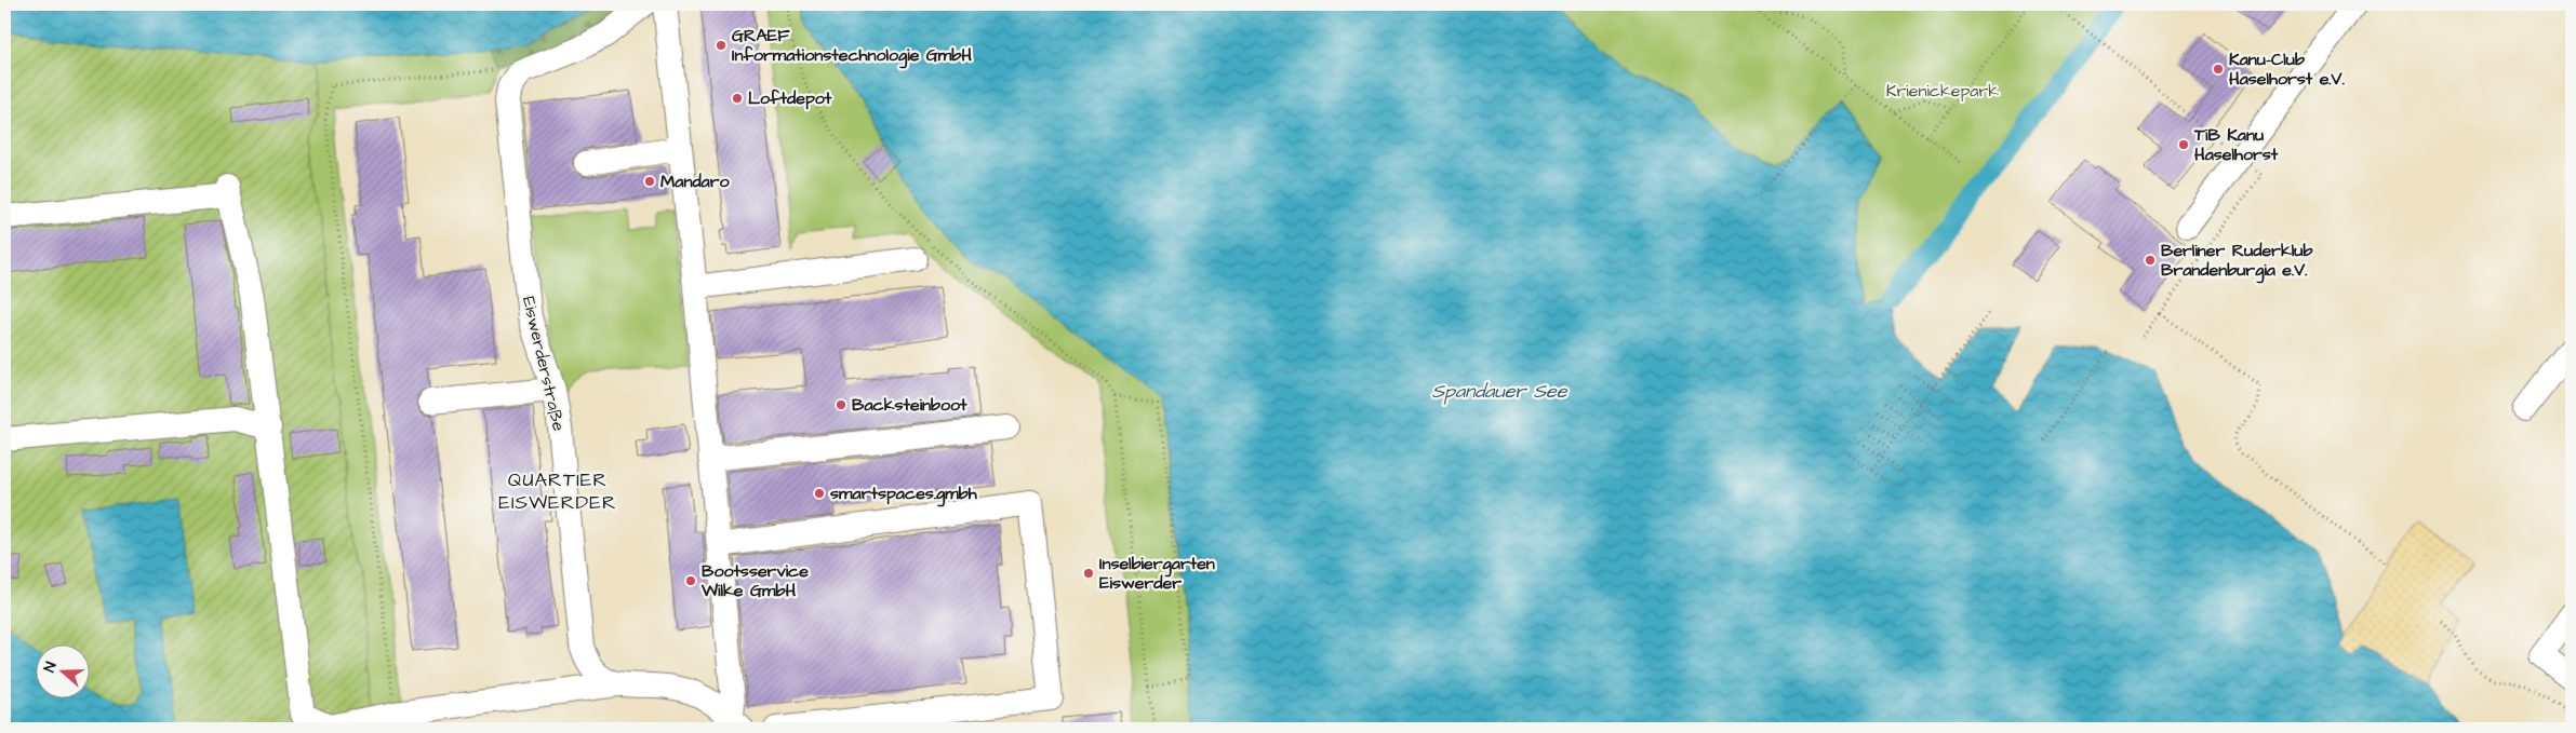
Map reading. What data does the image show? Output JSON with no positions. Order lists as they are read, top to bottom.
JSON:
{
  "streets": {
    "street": ["Eiswerderstraße"]
  },
  "districts": ["QUARTIER EISWERDER"],
  "water": ["Spandauer See"],
  "parks": ["Krienickepark"],
  "places": [
    "GRAEF Informationstechnologie GmbH",
    "Kanu-Club Haselhorst e.V.",
    "Loftdepot",
    "TiB Kanu Haselhorst",
    "Mandaro",
    "Berliner Ruderklub Brandenburgia e.V.",
    "Backsteinboot",
    "smartspaces.gmbh",
    "Inselbiergarten Eiswerder",
    "Bootsservice Wilke GmbH"
  ],
  "north": "left"
}
